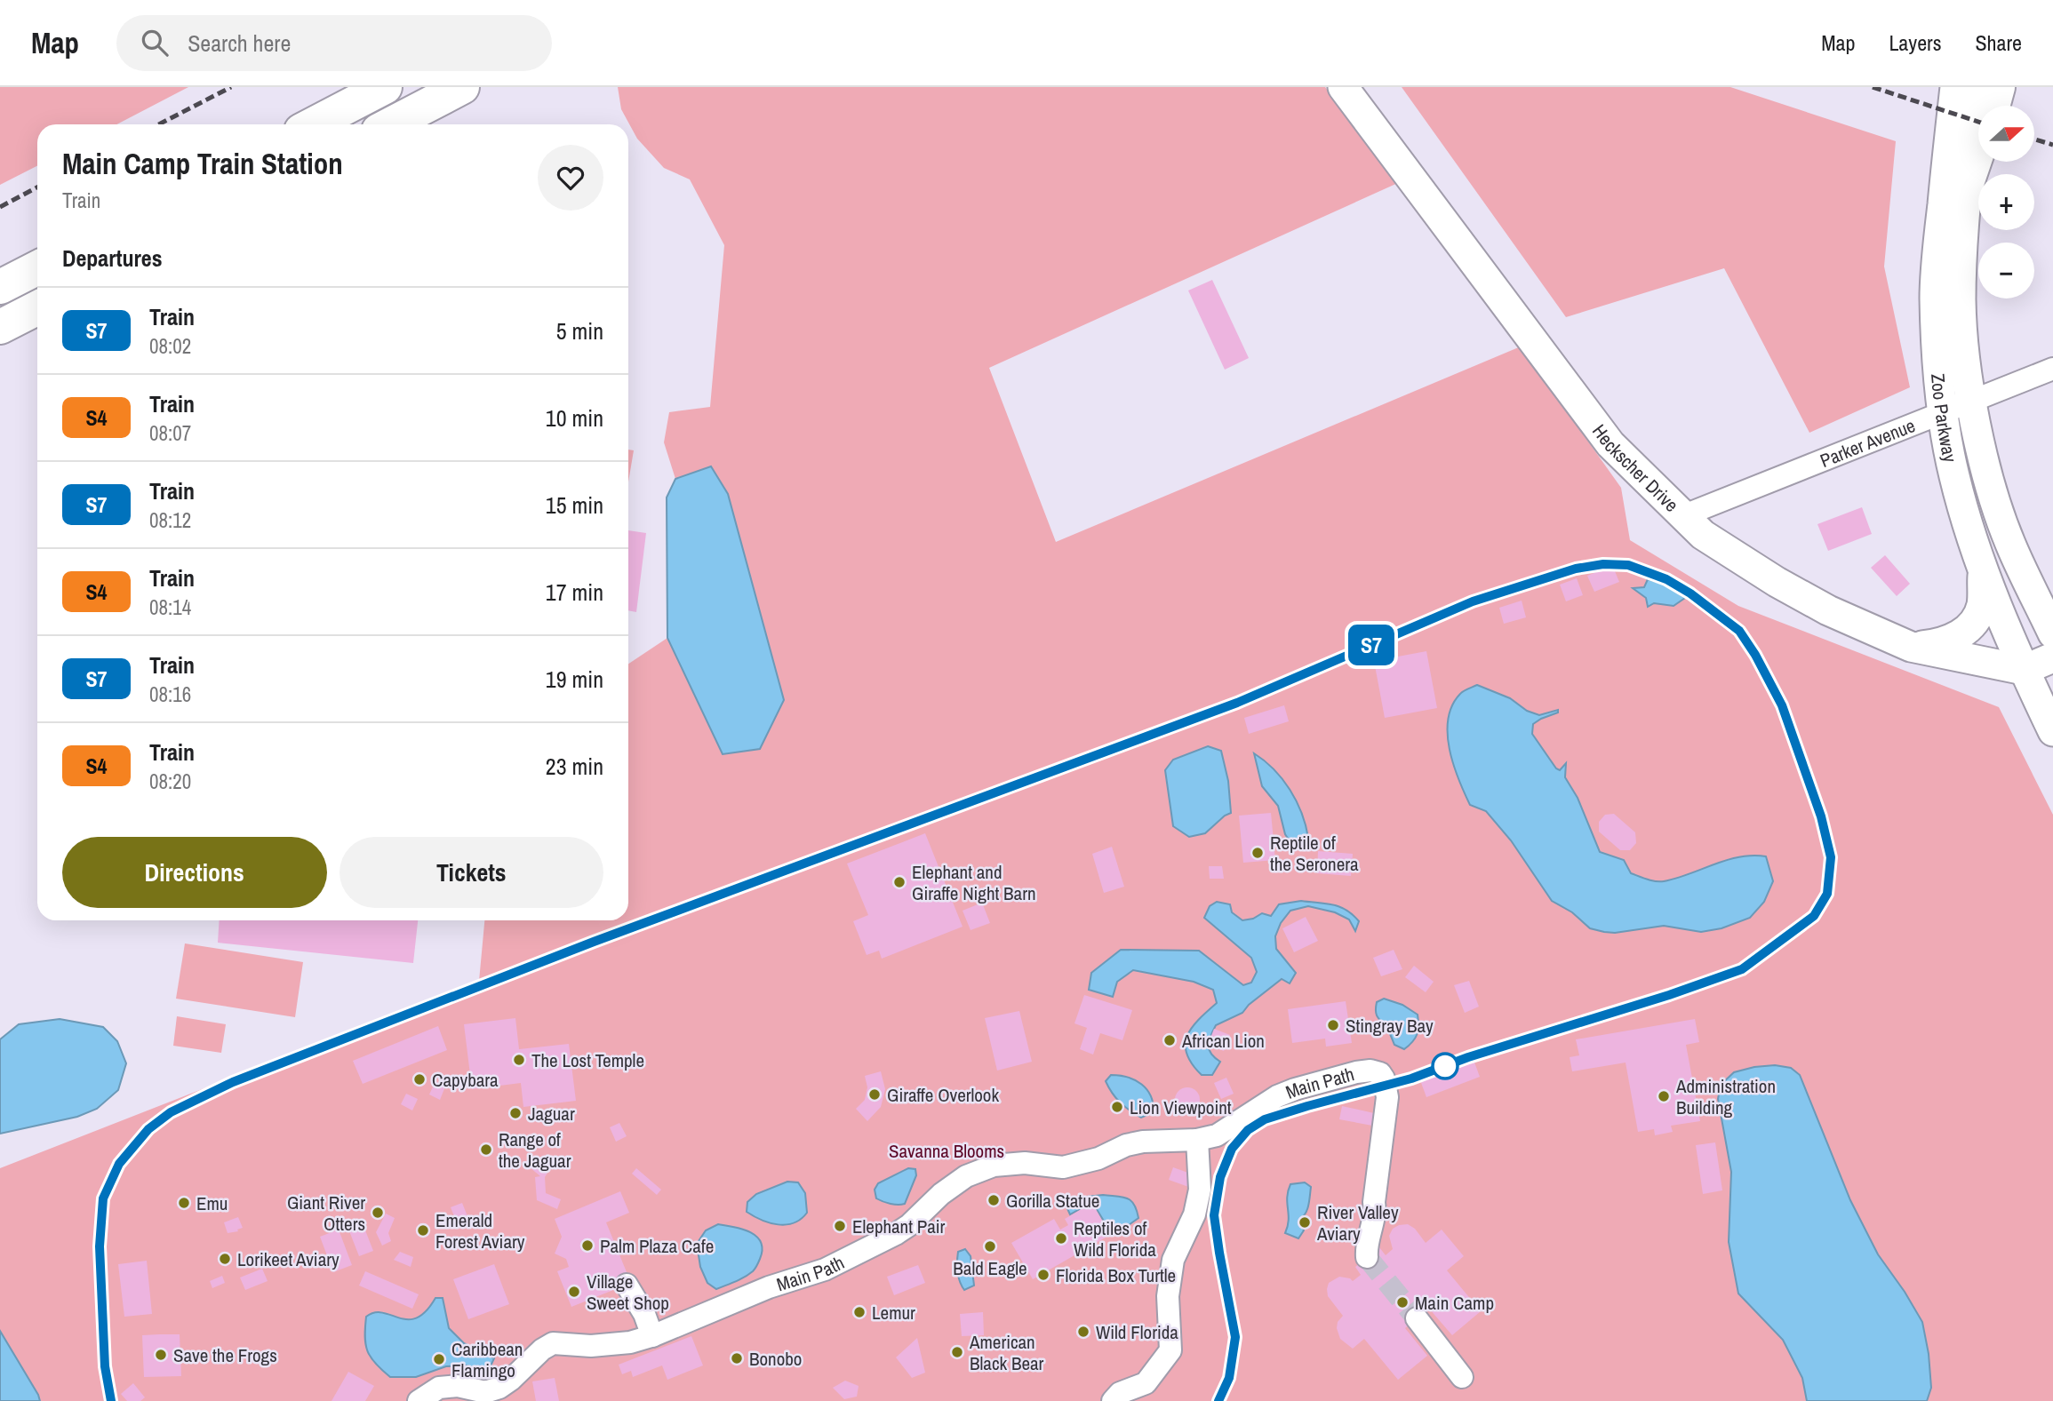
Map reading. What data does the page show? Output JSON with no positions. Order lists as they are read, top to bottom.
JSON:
{
  "streets": {
    "main road": ["Zoo Parkway", "Heckscher Drive"],
    "street": ["Parker Avenue", "Main Path"]
  },
  "crossings": [
    ["Zoo Parkway", "Parker Avenue"],
    ["Zoo Parkway", "Heckscher Drive"],
    ["Parker Avenue", "Heckscher Drive"]
  ],
  "parks": ["Savanna Blooms"],
  "places": [
    "Reptile of the Seronera",
    "Elephant and Giraffe Night Barn",
    "Stingray Bay",
    "African Lion",
    "The Lost Temple",
    "Capybara",
    "Giraffe Overlook",
    "Administration Building",
    "Lion Viewpoint",
    "Jaguar",
    "Range of the Jaguar",
    "Gorilla Statue",
    "Emu",
    "Giant River Otters",
    "River Valley Aviary",
    "Elephant Pair",
    "Emerald Forest Aviary",
    "Reptiles of Wild Florida",
    "Palm Plaza Cafe",
    "Bald Eagle",
    "Lorikeet Aviary",
    "Florida Box Turtle",
    "Village Sweet Shop",
    "Main Camp",
    "Lemur",
    "Wild Florida",
    "American Black Bear",
    "Save the Frogs",
    "Bonobo",
    "Caribbean Flamingo"
  ],
  "north": "right",
  "page": {
    "header": "Map",
    "search": "Search here",
    "nav": ["Map", "Layers", "Share"],
    "on_map": "S7",
    "map_buttons": ["+", "−"],
    "heading": [
      ["Main Camp Train Station", "Train"],
      "Departures"
    ],
    "list": [
      {
        "mark": "S7",
        "name": "Train",
        "note": "08:02",
        "value": "5 min"
      },
      {
        "mark": "S4",
        "name": "Train",
        "note": "08:07",
        "value": "10 min"
      },
      {
        "mark": "S7",
        "name": "Train",
        "note": "08:12",
        "value": "15 min"
      },
      {
        "mark": "S4",
        "name": "Train",
        "note": "08:14",
        "value": "17 min"
      },
      {
        "mark": "S7",
        "name": "Train",
        "note": "08:16",
        "value": "19 min"
      },
      {
        "mark": "S4",
        "name": "Train",
        "note": "08:20",
        "value": "23 min"
      }
    ],
    "buttons": ["Directions", "Tickets"]
  }
}
